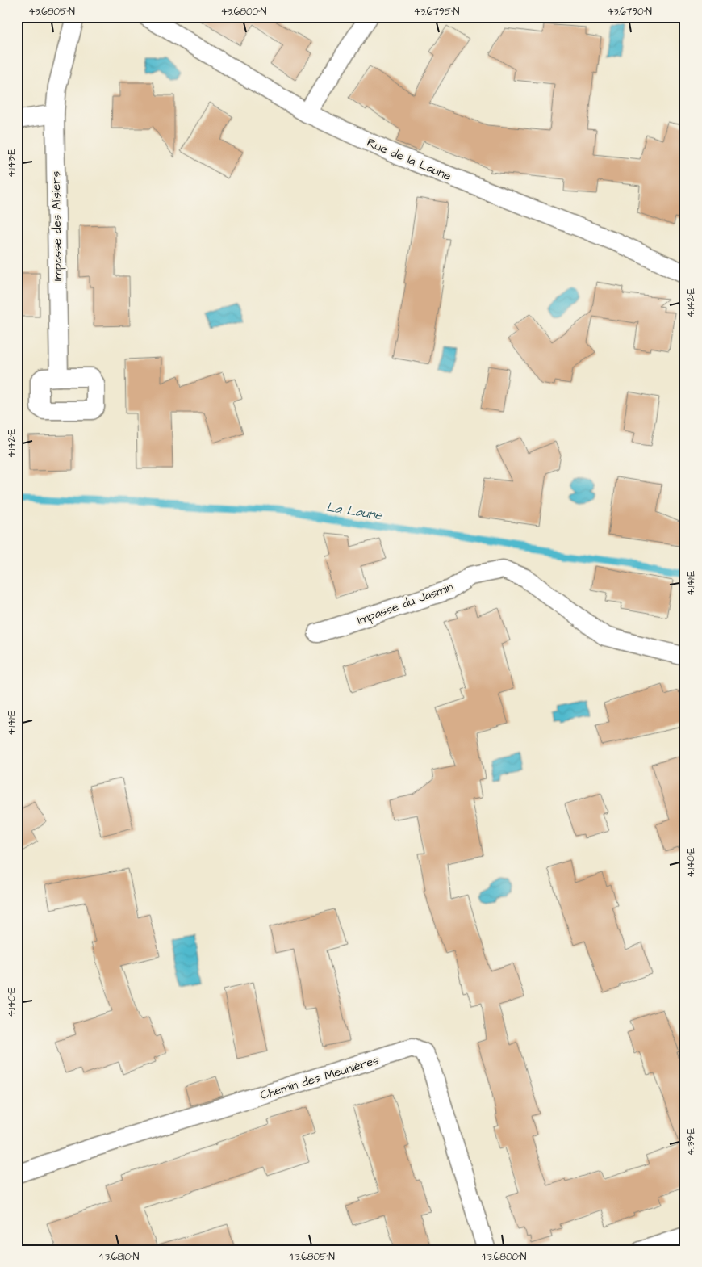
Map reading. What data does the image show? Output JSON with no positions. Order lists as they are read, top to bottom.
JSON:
{
  "streets": {
    "street": [
      "Rue de la Laune",
      "Impasse des Alisiers",
      "Impasse du Jasmin",
      "Chemin des Meunières"
    ]
  },
  "water": ["La Laune"],
  "coordinates": [
    "43.6805°N",
    "43.6800°N",
    "43.6795°N",
    "43.6790°N",
    "4.143°E",
    "4.142°E",
    "4.141°E",
    "4.140°E",
    "4.139°E",
    "43.6810°N"
  ]
}
